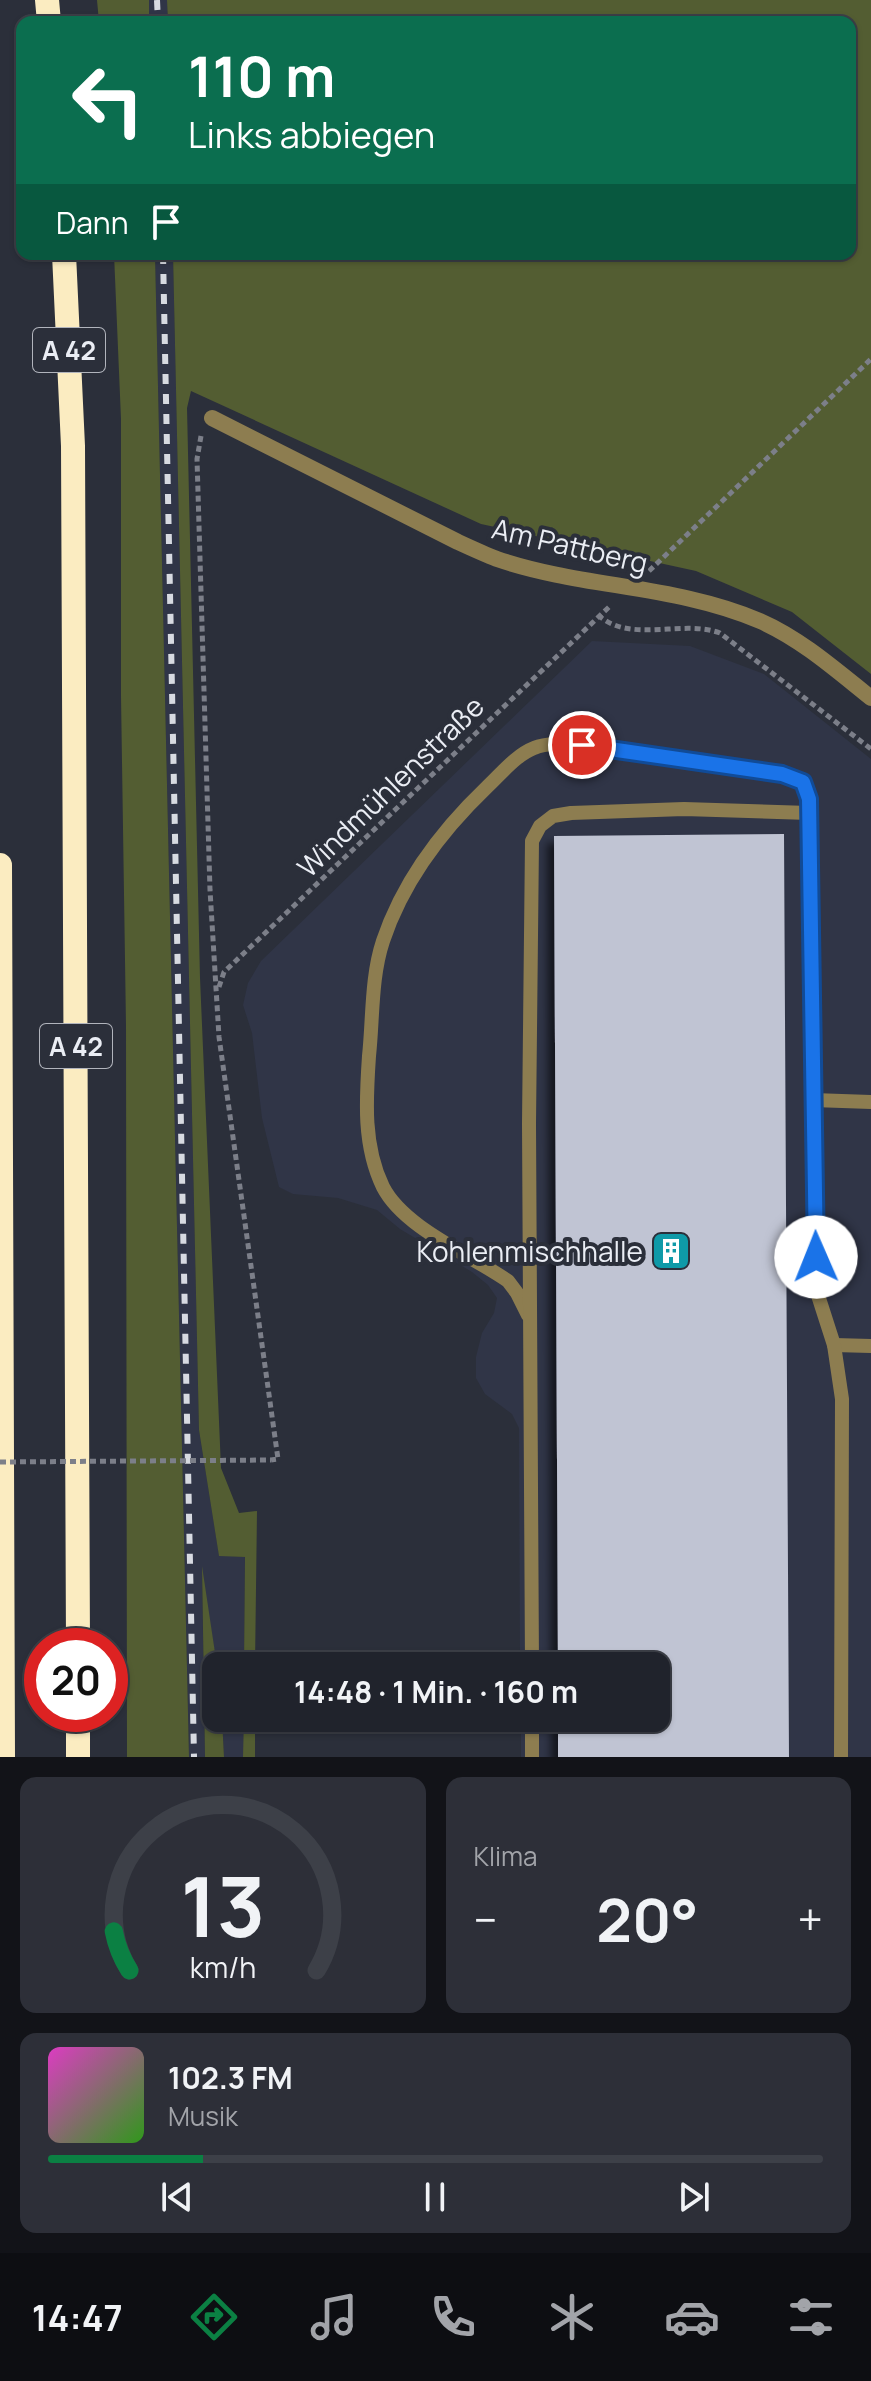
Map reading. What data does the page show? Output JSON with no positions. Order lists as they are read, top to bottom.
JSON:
{
  "streets": {
    "highway": ["A 42"],
    "street": ["Am Pattberg"],
    "path": ["Windmühlenstraße"]
  },
  "places": {
    "building": ["Kohlenmischhalle"]
  },
  "page": {
    "turn": ["110 m", "Links abbiegen"],
    "then": "Dann",
    "limit": "20",
    "trip": "14:48 · 1 Min. · 160 m",
    "tile": "Klima",
    "heat": ["−", "20°", "+"],
    "song": ["102.3 FM", "Musik"],
    "tabs": "14:47",
    "gauge": ["13", "km/h"]
  }
}
